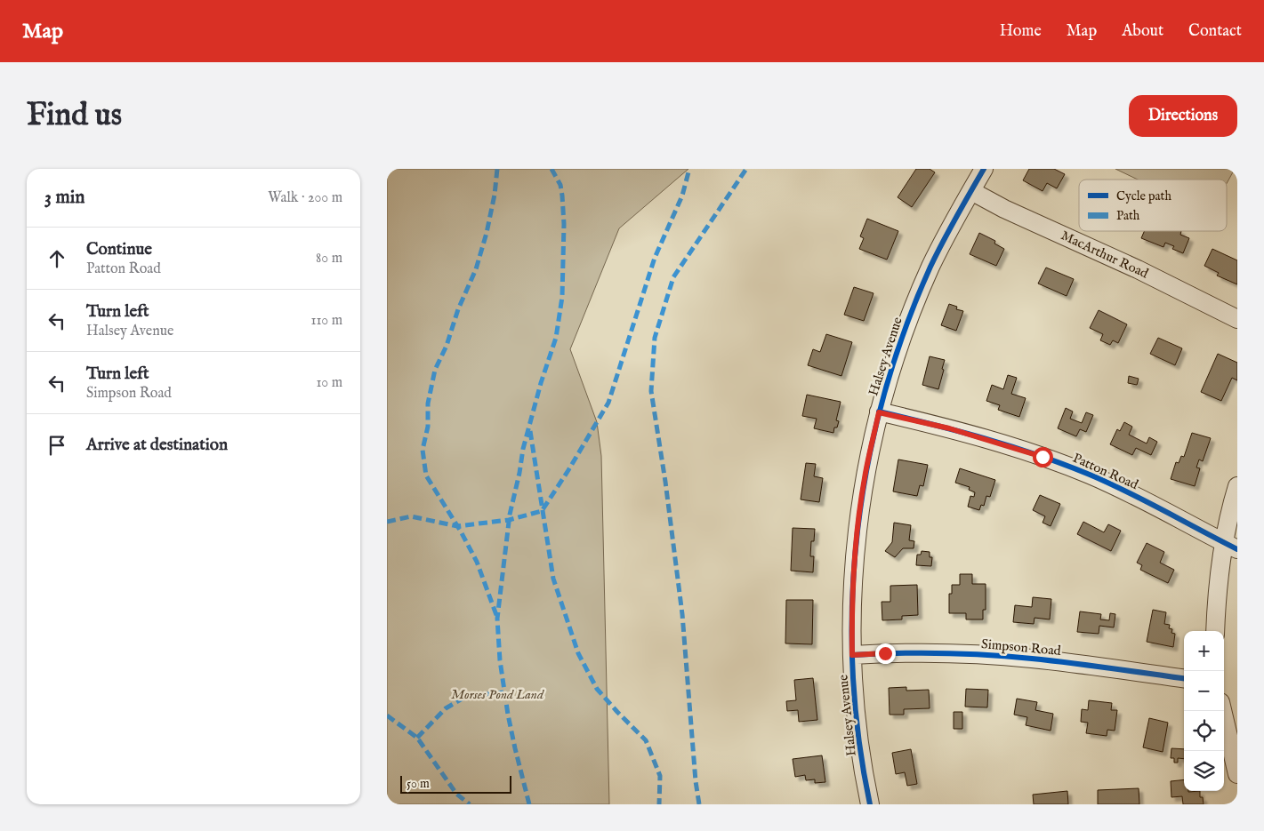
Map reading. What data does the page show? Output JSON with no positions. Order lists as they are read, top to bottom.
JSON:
{
  "streets": {
    "street": [
      "MacArthur Road",
      "Halsey Avenue",
      "Patton Road",
      "Simpson Road"
    ]
  },
  "crossings": [
    ["MacArthur Road", "Halsey Avenue"],
    ["Halsey Avenue", "Patton Road"],
    ["Halsey Avenue", "Simpson Road"]
  ],
  "parks": ["Morses Pond Land"],
  "legend": ["Cycle path", "Path"],
  "scale_bar": "50 m",
  "page": {
    "header": "Map",
    "nav": [
      "Home",
      "Map",
      "About",
      "Contact"
    ],
    "buttons": "Directions",
    "title": "Find us",
    "heading": ["3 min", "Walk · 200 m"],
    "list": [
      ["Continue", "Patton Road", "80 m"],
      ["Turn left", "Halsey Avenue", "110 m"],
      ["Turn left", "Simpson Road", "10 m"],
      "Arrive at destination"
    ],
    "map_buttons": ["+", "−"],
    "scale": "50 m"
  }
}
